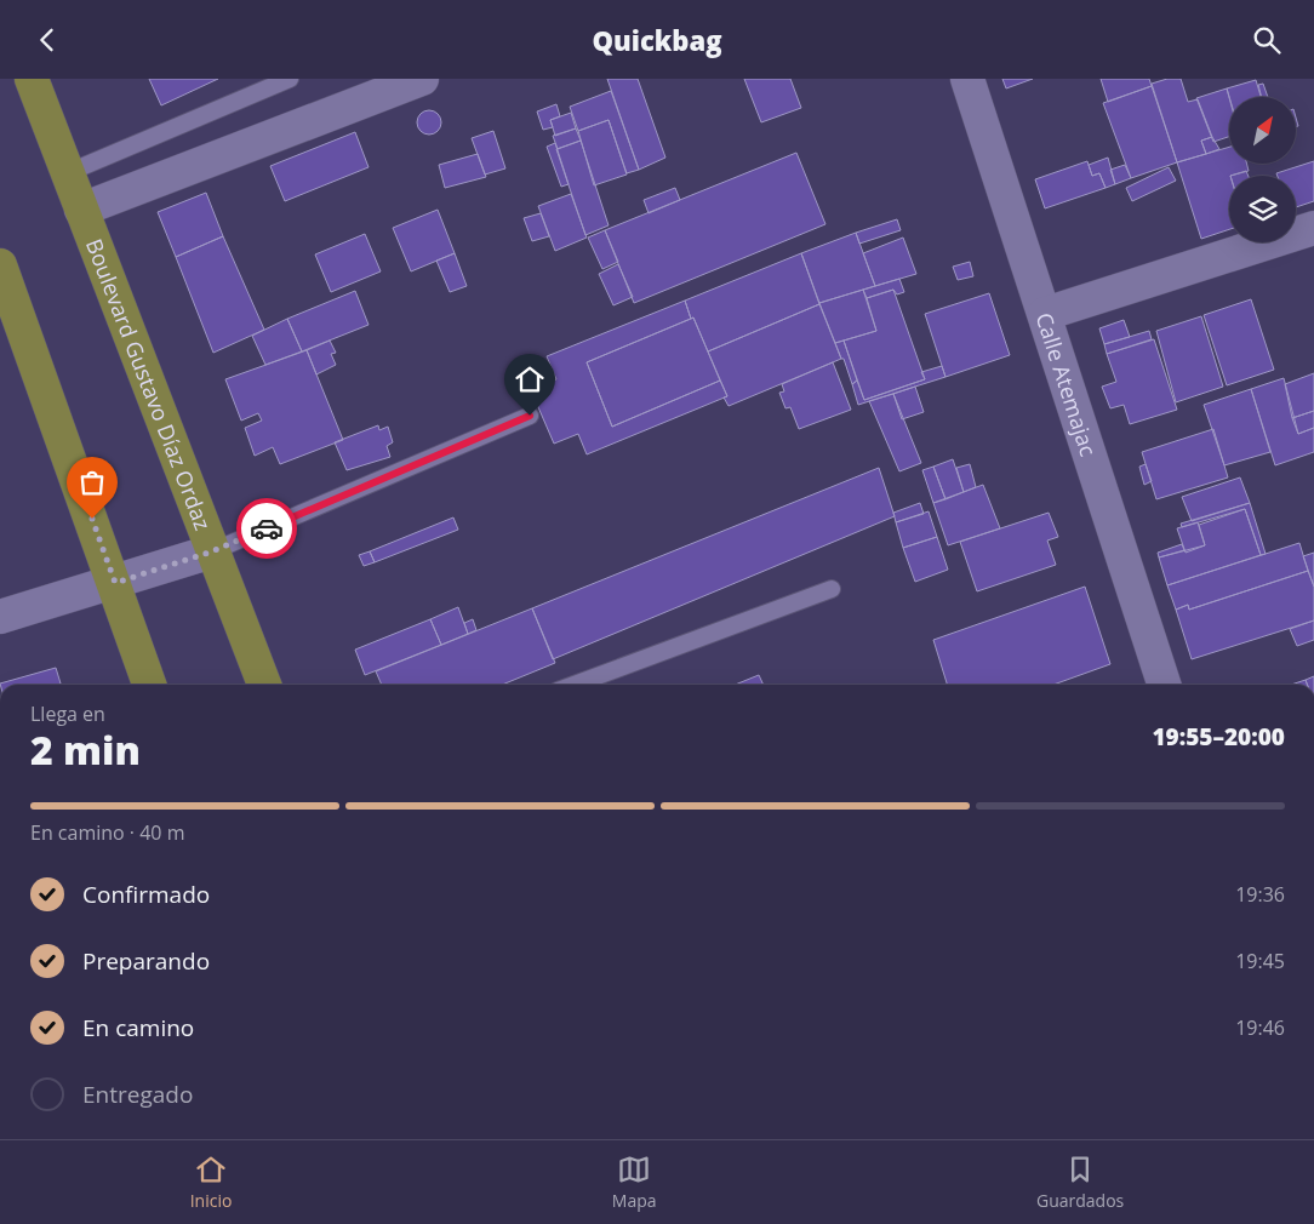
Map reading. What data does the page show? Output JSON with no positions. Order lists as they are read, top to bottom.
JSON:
{
  "streets": {
    "main road": ["Boulevard Gustavo Díaz Ordaz"],
    "street": ["Calle Atemajac"]
  },
  "north": "top right",
  "page": {
    "header": "Quickbag",
    "heading": ["2 min", "Llega en", "19:55–20:00"],
    "bar": "En camino · 40 m",
    "list": [
      ["Confirmado", "19:36"],
      ["Preparando", "19:45"],
      ["En camino", "19:46"],
      "Entregado"
    ],
    "tabs": ["Inicio", "Mapa", "Guardados"]
  }
}
